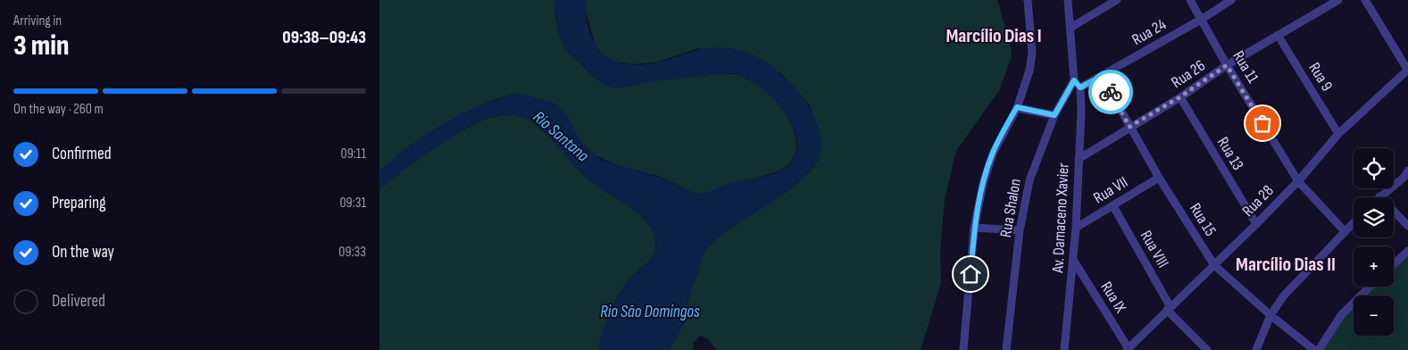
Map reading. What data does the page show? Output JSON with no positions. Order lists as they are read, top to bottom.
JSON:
{
  "streets": {
    "street": [
      "Rua 24",
      "Rua 11",
      "Rua 26",
      "Rua 9",
      "Rua 13",
      "Rua VII",
      "Rua 28",
      "Rua Shalon",
      "Av. Damaceno Xavier",
      "Rua 15",
      "Rua VIII",
      "Rua IX"
    ]
  },
  "crossings": [
    ["Rua 24", "Rua 11"],
    ["Rua 24", "Av. Damaceno Xavier"],
    ["Rua 24", "Rua 15"],
    ["Rua 11", "Rua 26"],
    ["Rua 11", "Rua 28"],
    ["Rua 26", "Rua 9"],
    ["Rua 26", "Rua 13"],
    ["Rua 26", "Av. Damaceno Xavier"],
    ["Rua 26", "Rua 15"],
    ["Rua 9", "Rua 28"],
    ["Rua 13", "Rua 28"],
    ["Rua VII", "Av. Damaceno Xavier"],
    ["Rua VII", "Rua 15"],
    ["Rua VII", "Rua VIII"],
    ["Rua 28", "Rua 15"],
    ["Rua 28", "Rua VIII"],
    ["Rua 28", "Rua IX"],
    ["Av. Damaceno Xavier", "Rua IX"]
  ],
  "districts": ["Marcílio Dias I", "Marcílio Dias II"],
  "water": ["Rio Santana", "Rio São Domingos"],
  "page": {
    "heading": ["3 min", "Arriving in", "09:38–09:43"],
    "bar": "On the way · 260 m",
    "list": [
      ["Confirmed", "09:11"],
      ["Preparing", "09:31"],
      ["On the way", "09:33"],
      "Delivered"
    ],
    "map_buttons": ["+", "−"]
  }
}
